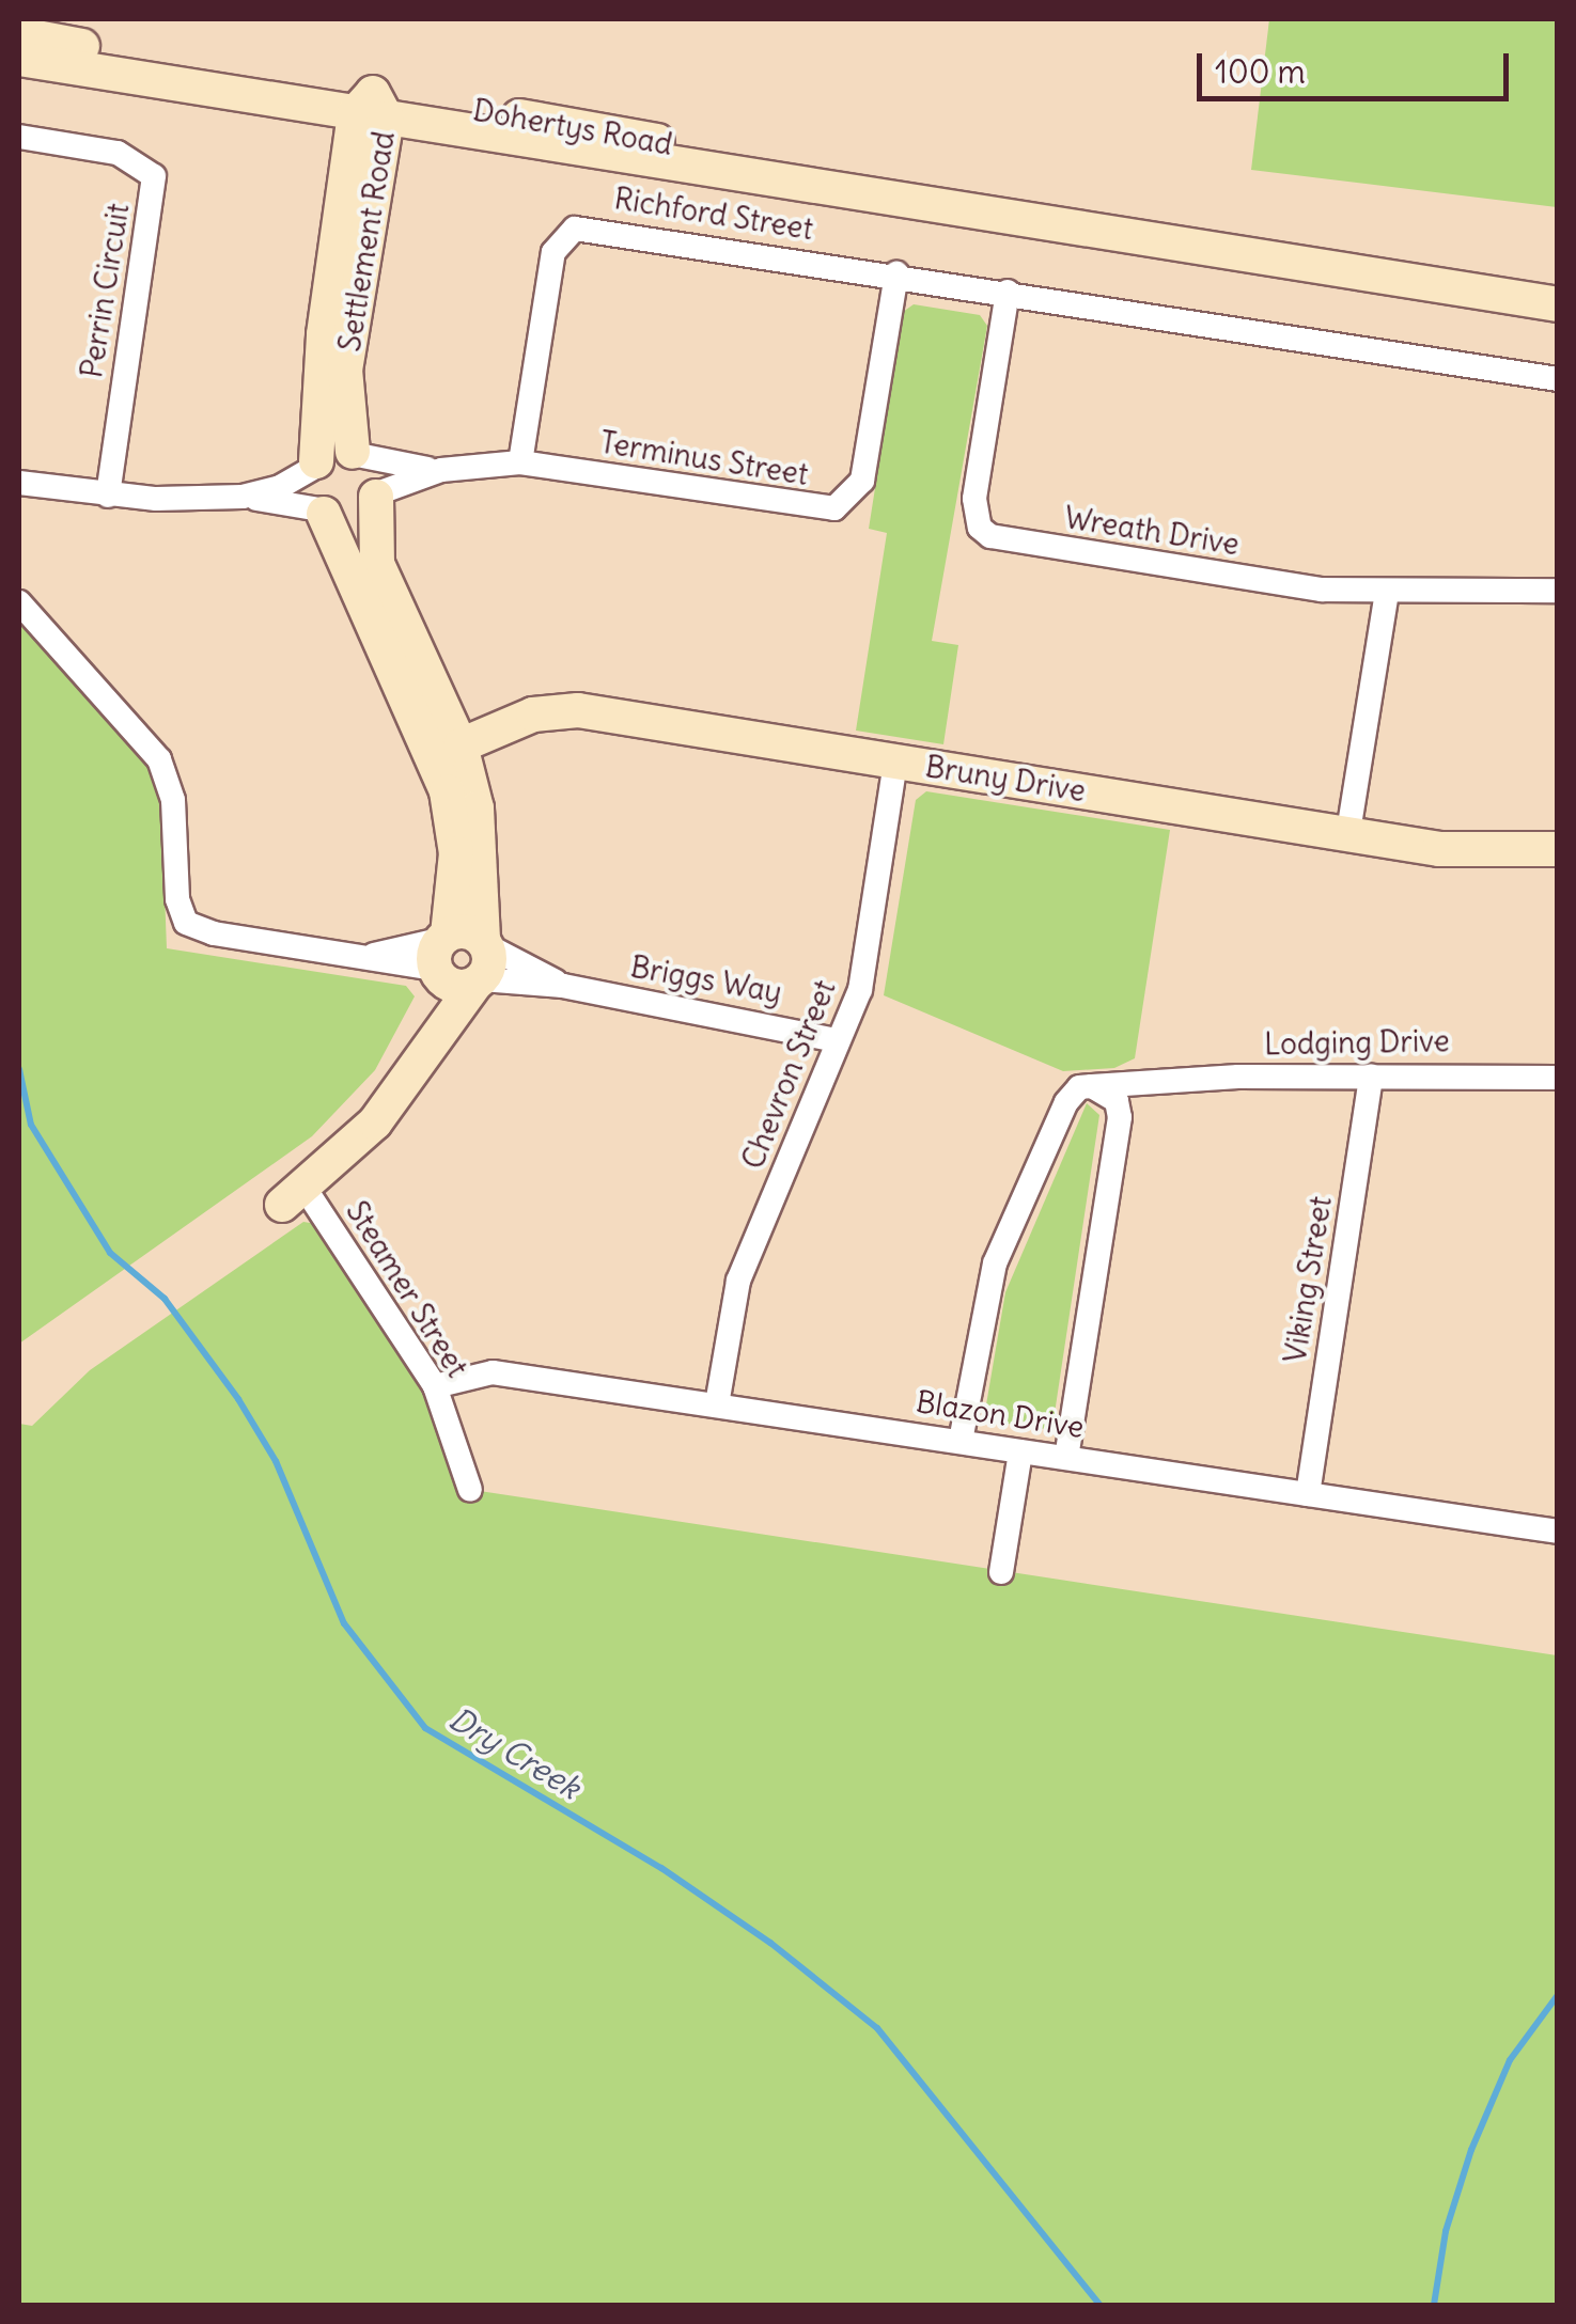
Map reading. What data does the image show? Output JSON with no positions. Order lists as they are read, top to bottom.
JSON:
{
  "streets": {
    "street": [
      "Dohertys Road",
      "Richford Street",
      "Settlement Road",
      "Perrin Circuit",
      "Terminus Street",
      "Wreath Drive",
      "Bruny Drive",
      "Briggs Way",
      "Lodging Drive",
      "Chevron Street",
      "Viking Street",
      "Steamer Street",
      "Blazon Drive"
    ]
  },
  "crossings": [
    ["Dohertys Road", "Settlement Road"],
    ["Richford Street", "Terminus Street"],
    ["Settlement Road", "Terminus Street"],
    ["Bruny Drive", "Chevron Street"],
    ["Briggs Way", "Chevron Street"],
    ["Lodging Drive", "Viking Street"],
    ["Chevron Street", "Blazon Drive"],
    ["Viking Street", "Blazon Drive"],
    ["Steamer Street", "Blazon Drive"]
  ],
  "water": ["Dry Creek"],
  "scale_bar": "100 m"
}
